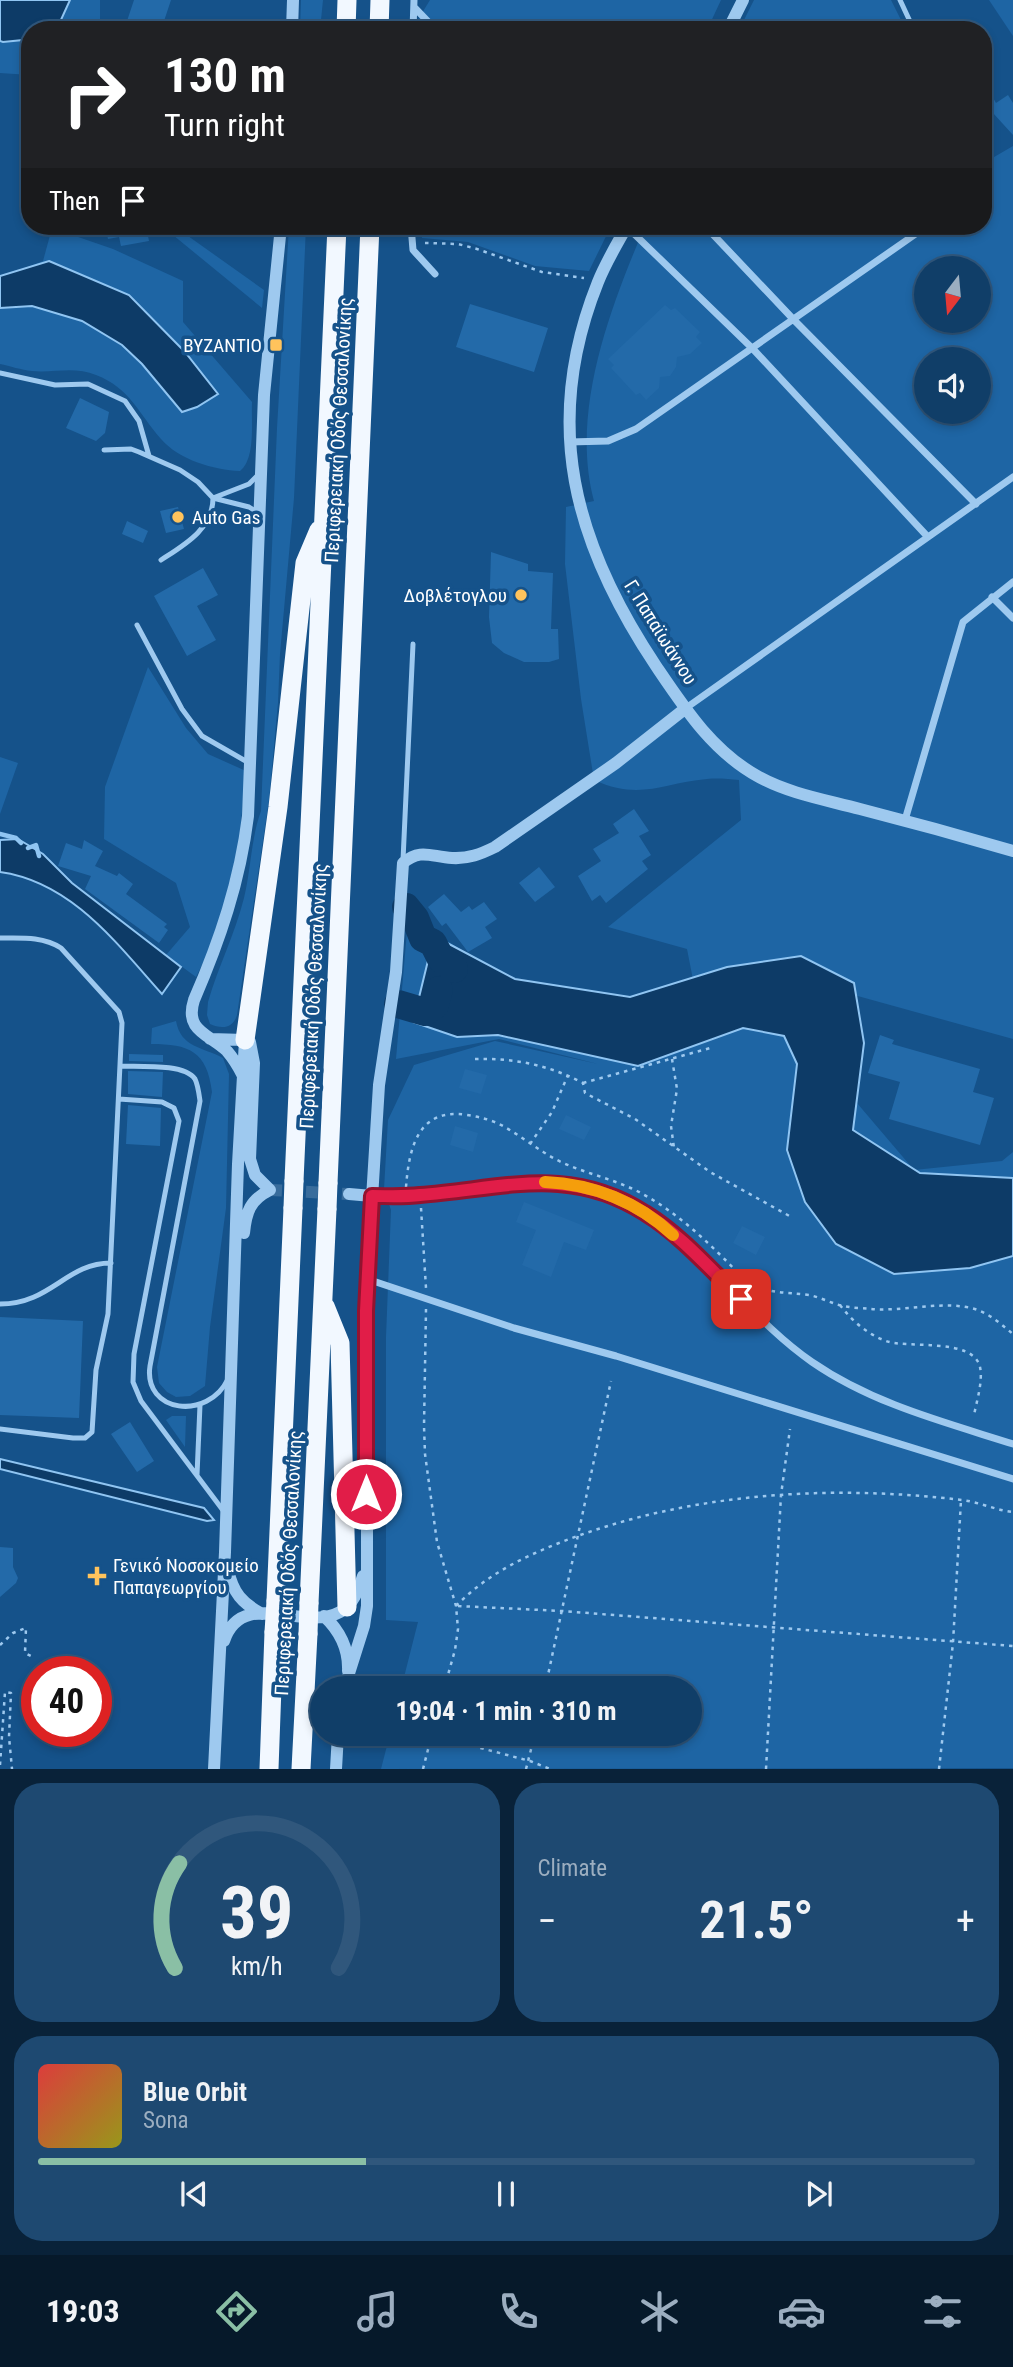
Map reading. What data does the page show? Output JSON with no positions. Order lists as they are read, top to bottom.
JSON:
{
  "streets": {
    "highway": ["Περιφερειακή Οδός Θεσσαλονίκης"],
    "street": ["Γ. Παπαϊωάννου"]
  },
  "places": {
    "transit": ["ΒΥΖΑΝΤΙΟ"],
    "other": ["Auto Gas", "Δοβλέτογλου"],
    "health": ["Γενικό Νοσοκομείο Παπαγεωργίου"]
  },
  "north": "bottom",
  "page": {
    "turn": ["130 m", "Turn right"],
    "then": "Then",
    "limit": "40",
    "trip": "19:04 · 1 min · 310 m",
    "tile": "Climate",
    "heat": ["−", "21.5°", "+"],
    "song": ["Blue Orbit", "Sona"],
    "tabs": "19:03",
    "gauge": ["39", "km/h"]
  }
}
